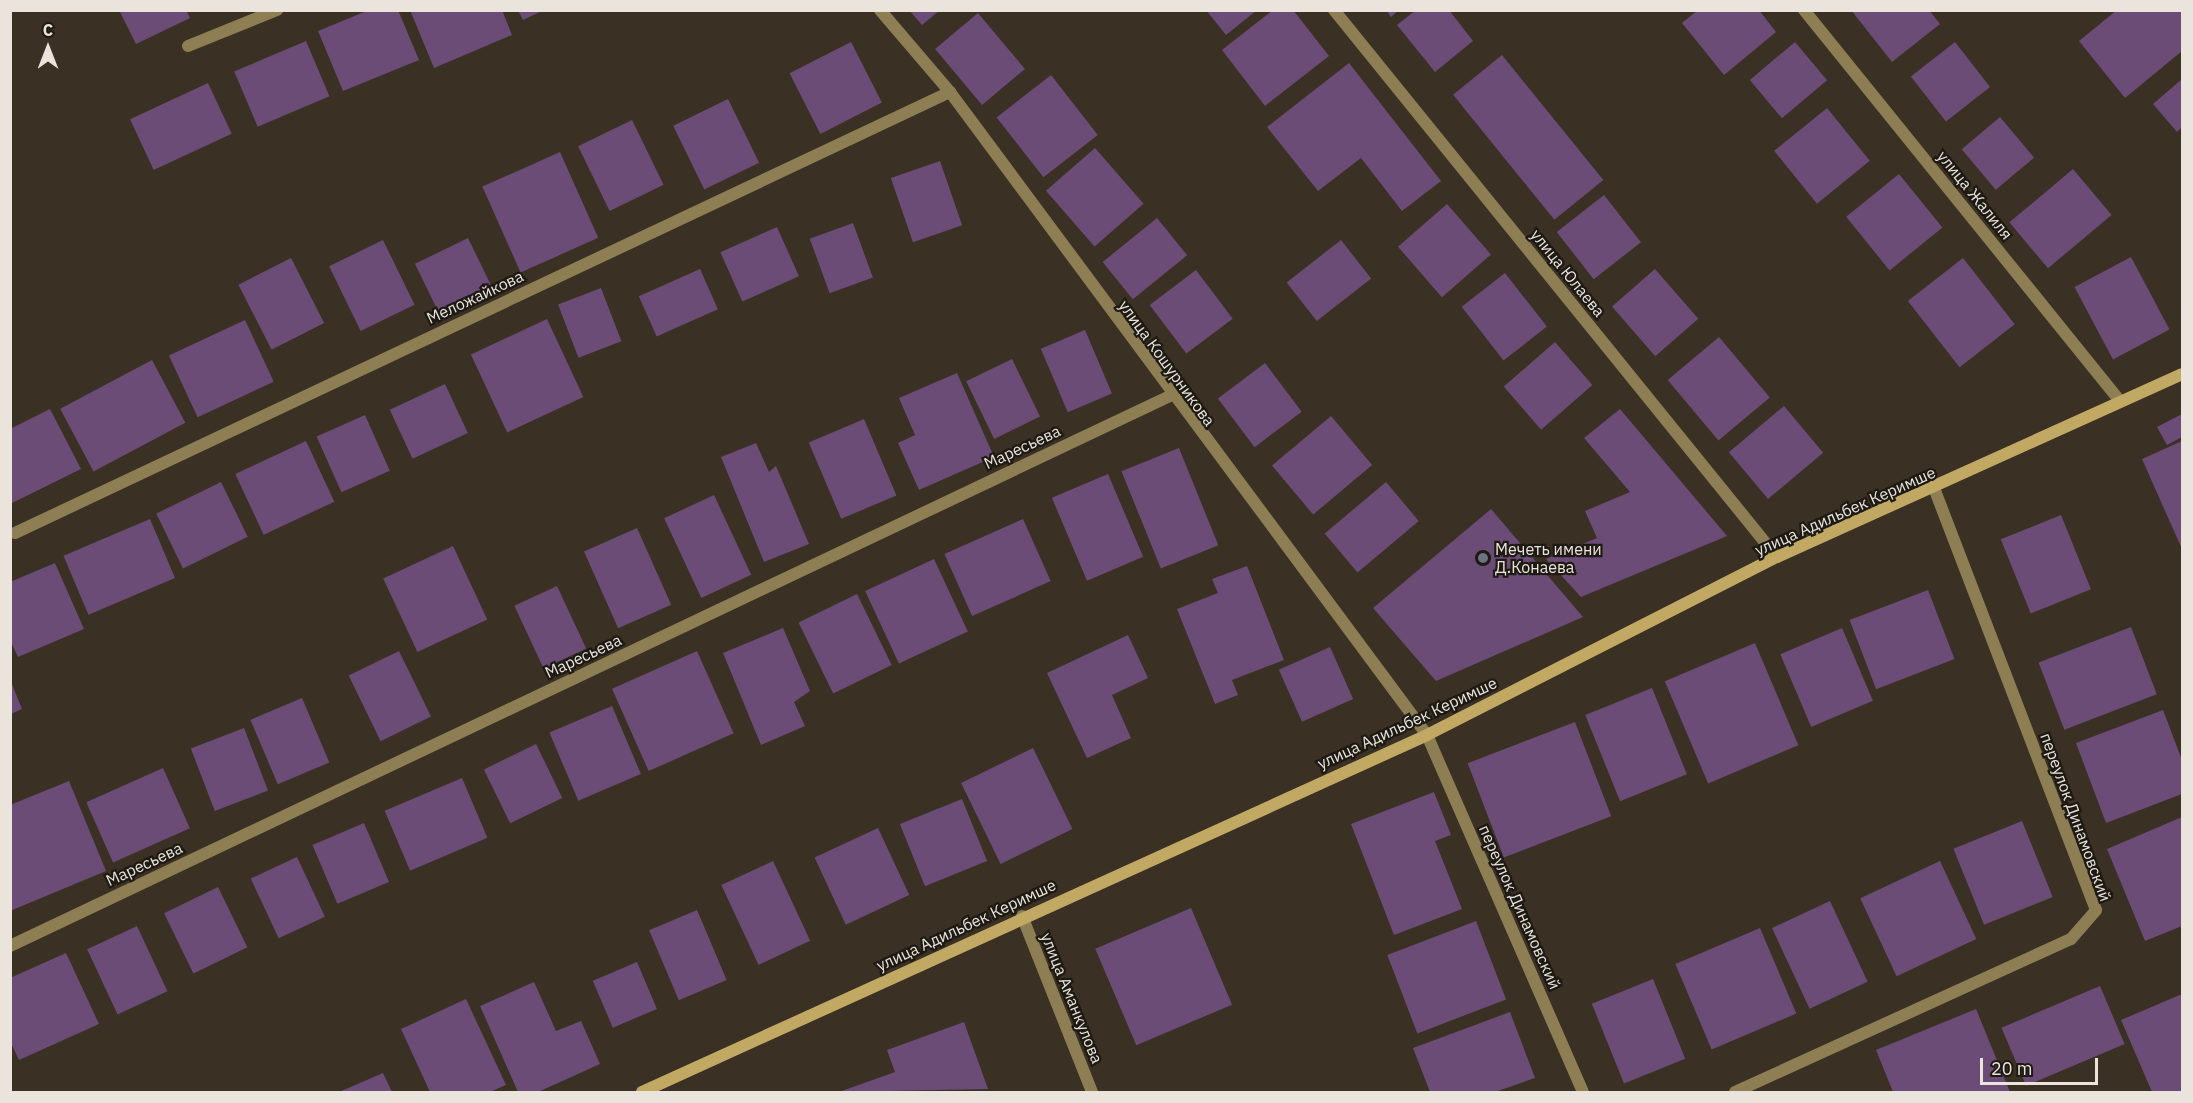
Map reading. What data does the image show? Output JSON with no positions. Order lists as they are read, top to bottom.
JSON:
{
  "streets": {
    "street": [
      "улица Жалиля",
      "улица Юлаева",
      "Меложайкова",
      "улица Кошурникова",
      "Маресьева",
      "улица Адильбек Керимше",
      "переулок Динамовский",
      "улица Аманкулова"
    ]
  },
  "crossings": [
    ["улица Жалиля", "улица Адильбек Керимше"],
    ["улица Юлаева", "улица Адильбек Керимше"],
    ["Меложайкова", "улица Кошурникова"],
    ["улица Кошурникова", "Маресьева"],
    ["улица Кошурникова", "улица Адильбек Керимше"],
    ["улица Кошурникова", "переулок Динамовский"],
    ["улица Адильбек Керимше", "переулок Динамовский"],
    ["улица Адильбек Керимше", "улица Аманкулова"]
  ],
  "places": ["Мечеть имени Д.Конаева"],
  "scale_bar": "20 m",
  "north": "top"
}
